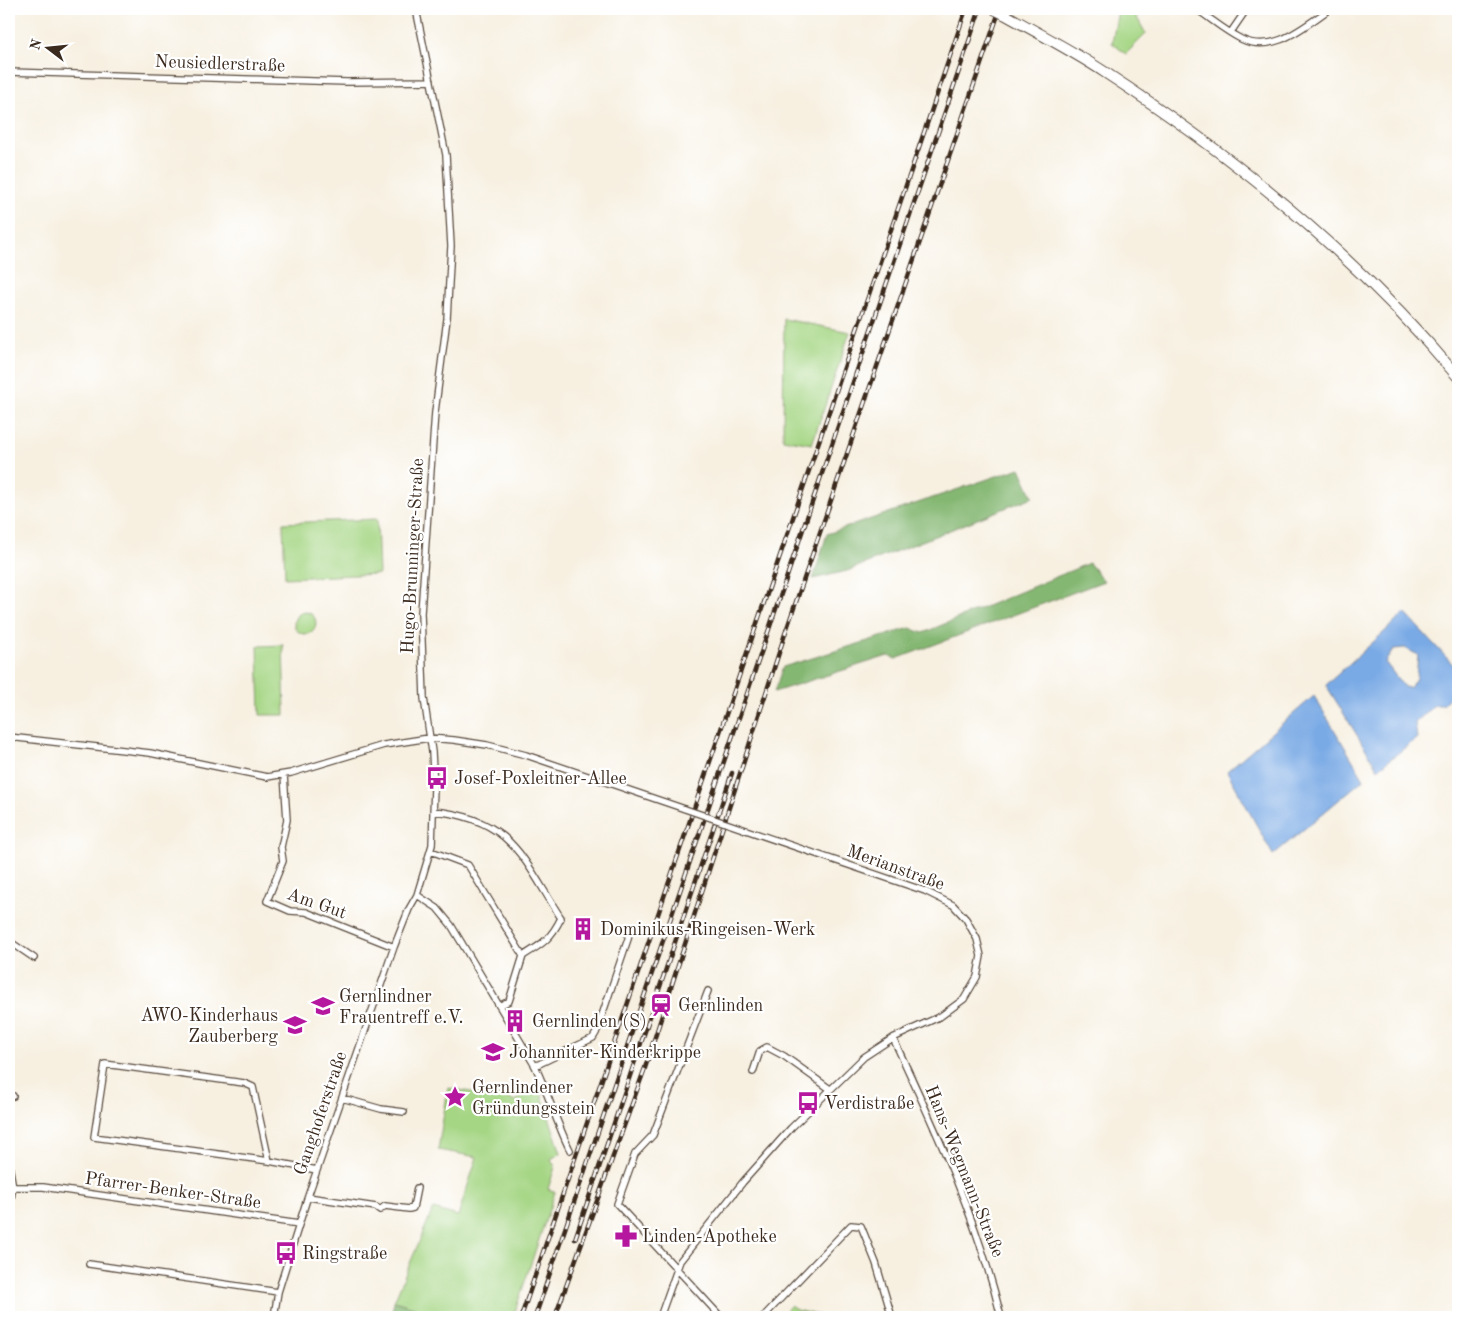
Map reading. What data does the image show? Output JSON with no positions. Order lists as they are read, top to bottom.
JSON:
{
  "streets": {
    "street": [
      "Neusiedlerstraße",
      "Hugo-Brunninger-Straße",
      "Merianstraße",
      "Am Gut",
      "Ganghoferstraße",
      "Hans-Wegmann-Straße",
      "Pfarrer-Benker-Straße"
    ]
  },
  "crossings": [
    ["Neusiedlerstraße", "Hugo-Brunninger-Straße"],
    ["Hugo-Brunninger-Straße", "Merianstraße"],
    ["Hugo-Brunninger-Straße", "Ganghoferstraße"],
    ["Merianstraße", "Hans-Wegmann-Straße"],
    ["Am Gut", "Ganghoferstraße"],
    ["Ganghoferstraße", "Pfarrer-Benker-Straße"]
  ],
  "places": {
    "bus stop": ["Josef-Poxleitner-Allee", "Verdistraße", "Ringstraße"],
    "building": ["Dominikus-Ringeisen-Werk", "Gernlinden (S)"],
    "station": ["Gernlinden"],
    "school or university": ["Gernlindner Frauentreff e.V.", "AWO-Kinderhaus Zauberberg", "Johanniter-Kinderkrippe"],
    "place": ["Gernlindener Gründungsstein"],
    "pharmacy": ["Linden-Apotheke"]
  },
  "north": "left"
}
